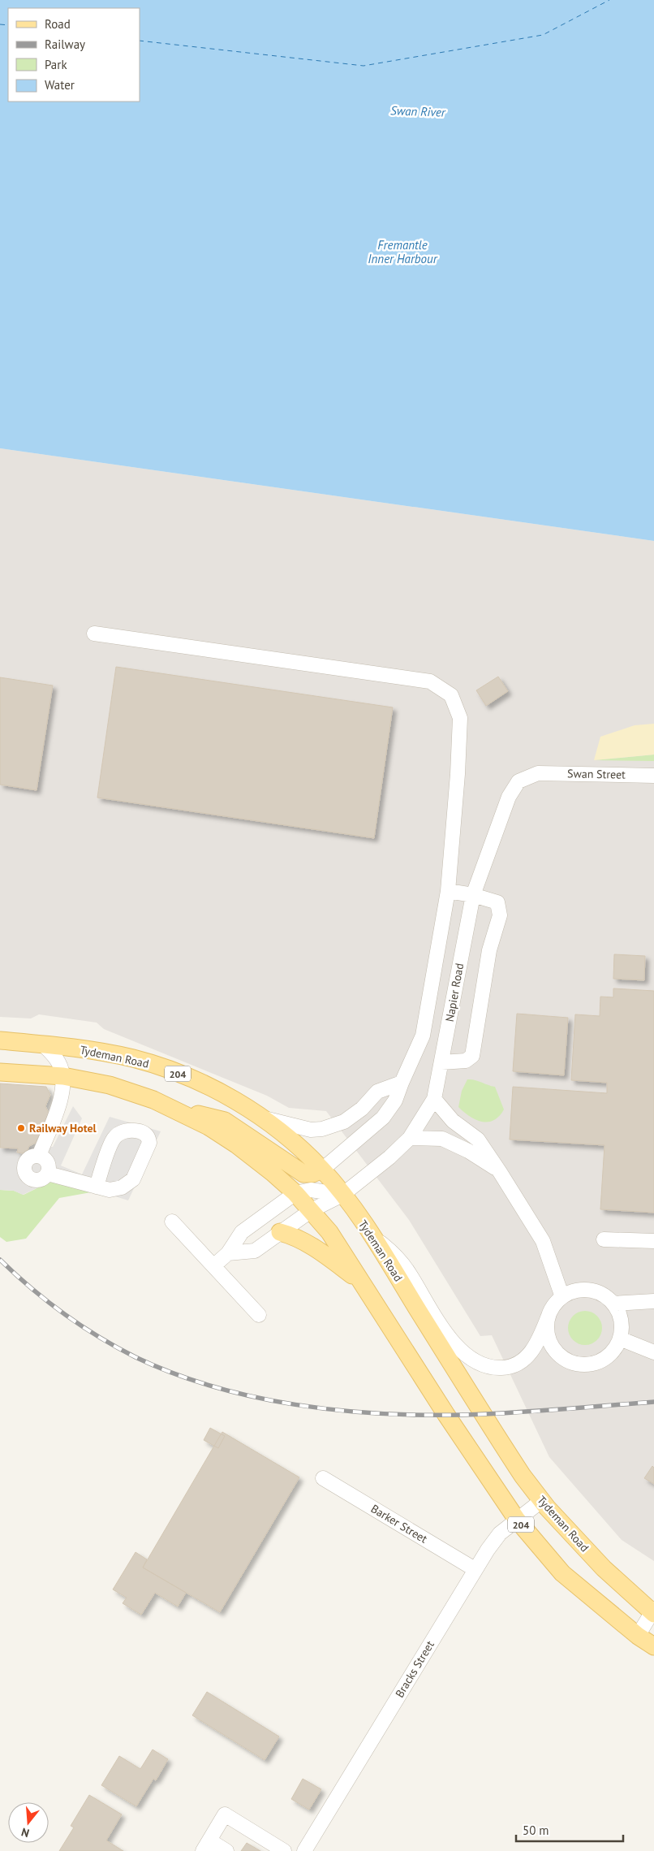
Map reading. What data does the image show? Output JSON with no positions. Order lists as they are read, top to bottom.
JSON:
{
  "streets": {
    "main road": ["Tydeman Road", "204"],
    "street": [
      "Swan Street",
      "Napier Road",
      "Barker Street",
      "Bracks Street"
    ]
  },
  "crossings": [
    ["Swan Street", "Napier Road"],
    ["Napier Road", "Tydeman Road"],
    ["Napier Road", "204"],
    ["Tydeman Road", "Bracks Street"],
    ["204", "Bracks Street"],
    ["Barker Street", "Bracks Street"]
  ],
  "water": ["Swan River", "Fremantle Inner Harbour"],
  "places": ["Railway Hotel"],
  "legend": [
    "Road",
    "Railway",
    "Park",
    "Water"
  ],
  "scale_bar": "50 m",
  "north": "bottom"
}
